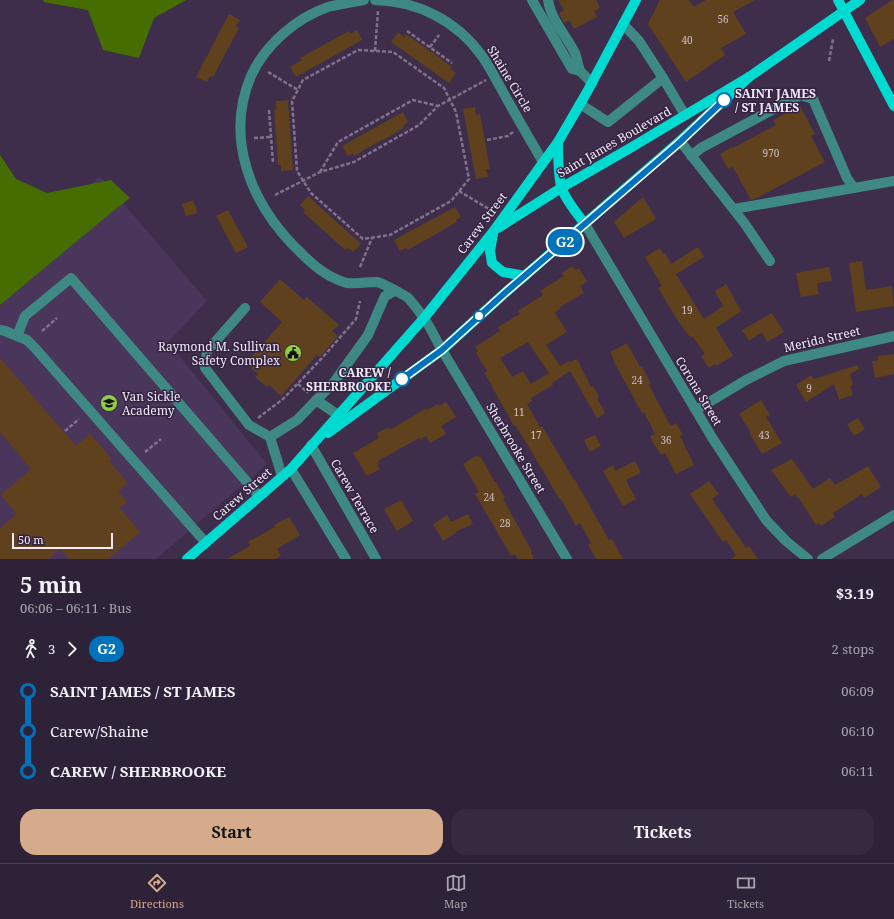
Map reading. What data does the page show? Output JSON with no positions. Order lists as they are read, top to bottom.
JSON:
{
  "streets": {
    "main road": ["Saint James Boulevard", "Carew Street"],
    "street": [
      "Shaine Circle",
      "Merida Street",
      "Corona Street",
      "Sherbrooke Street",
      "Carew Terrace"
    ]
  },
  "crossings": [
    ["Shaine Circle", "Carew Street"],
    ["Saint James Boulevard", "Carew Street"],
    ["Saint James Boulevard", "Corona Street"],
    ["Carew Street", "Corona Street"],
    ["Carew Street", "Sherbrooke Street"],
    ["Carew Street", "Carew Terrace"],
    ["Merida Street", "Corona Street"]
  ],
  "places": {
    "other": ["SAINT JAMES / ST JAMES", "CAREW / SHERBROOKE"],
    "public building": ["Raymond M. Sullivan Safety Complex"],
    "school or university": ["Van Sickle Academy"]
  },
  "lines": ["bus line G2"],
  "house_numbers": [
    "56",
    "40",
    "970",
    "19",
    "24",
    "9",
    "11",
    "17",
    "43",
    "36",
    "24",
    "28"
  ],
  "scale_bar": "50 m",
  "page": {
    "on_map": "G2",
    "scale": "50 m",
    "heading": ["5 min", "06:06 – 06:11 · Bus", "$3.19"],
    "legs": ["3", "G2", "2 stops"],
    "list": [
      {
        "name": "SAINT JAMES / ST JAMES",
        "value": "06:09"
      },
      {
        "name": "Carew/Shaine",
        "value": "06:10"
      },
      {
        "name": "CAREW / SHERBROOKE",
        "value": "06:11"
      }
    ],
    "buttons": ["Start", "Tickets"],
    "tabs": ["Directions", "Map", "Tickets"]
  }
}
